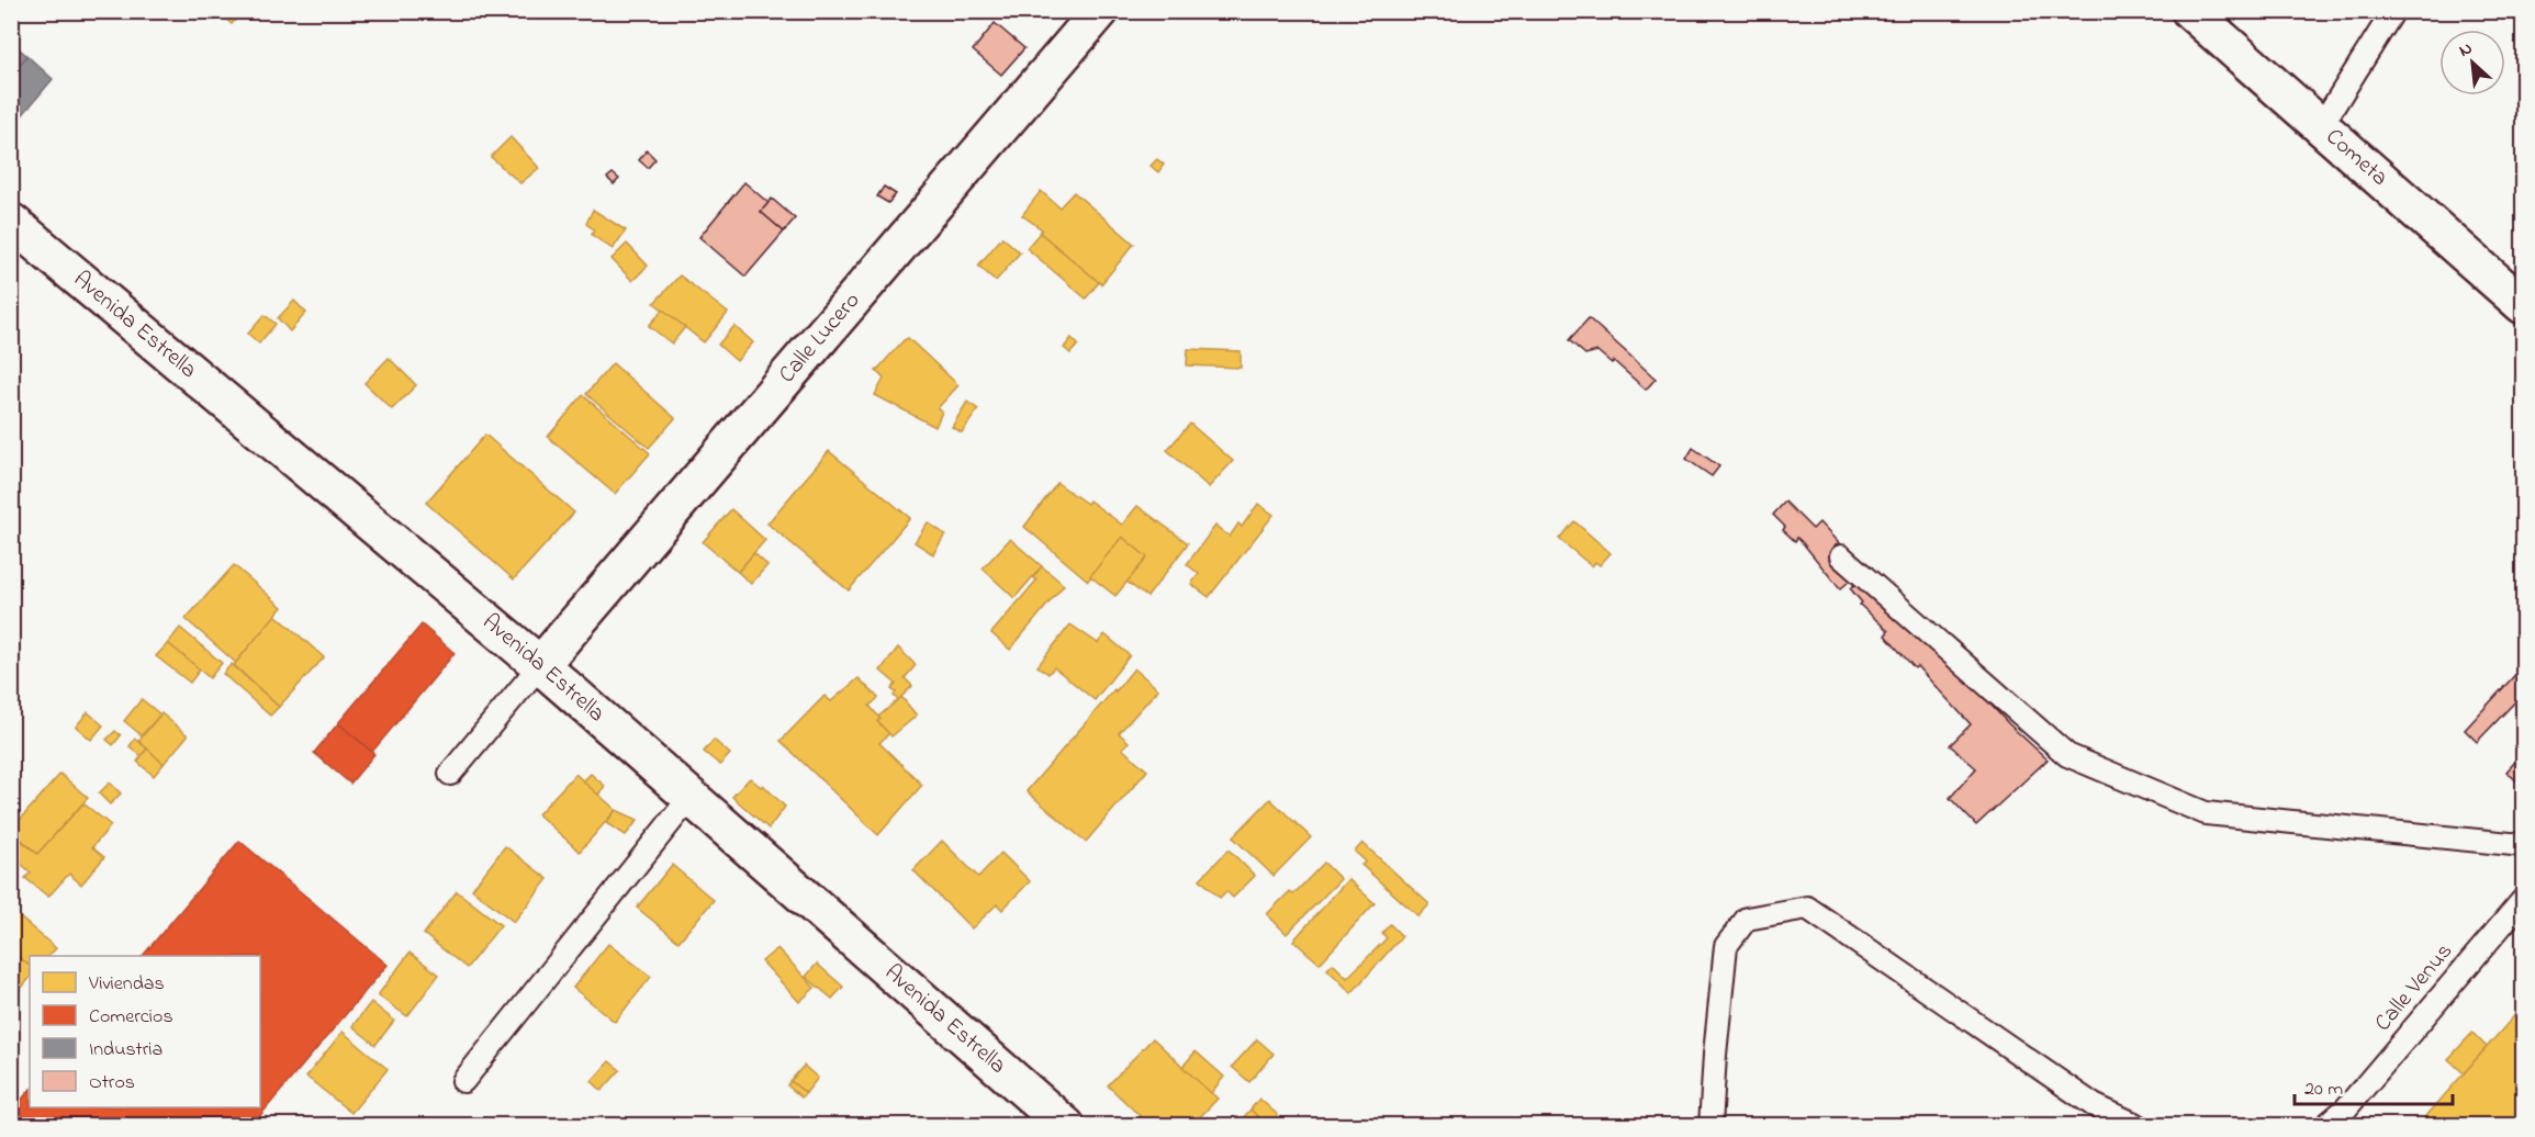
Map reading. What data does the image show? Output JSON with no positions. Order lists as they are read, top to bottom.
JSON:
{
  "streets": {
    "street": ["Cometa", "Avenida Estrella", "Calle Lucero"],
    "lane": ["Calle Venus"]
  },
  "crossings": [
    ["Avenida Estrella", "Calle Lucero"]
  ],
  "legend": [
    "Viviendas",
    "Comercios",
    "Industria",
    "Otros"
  ],
  "scale_bar": "20 m",
  "north": "top left"
}
